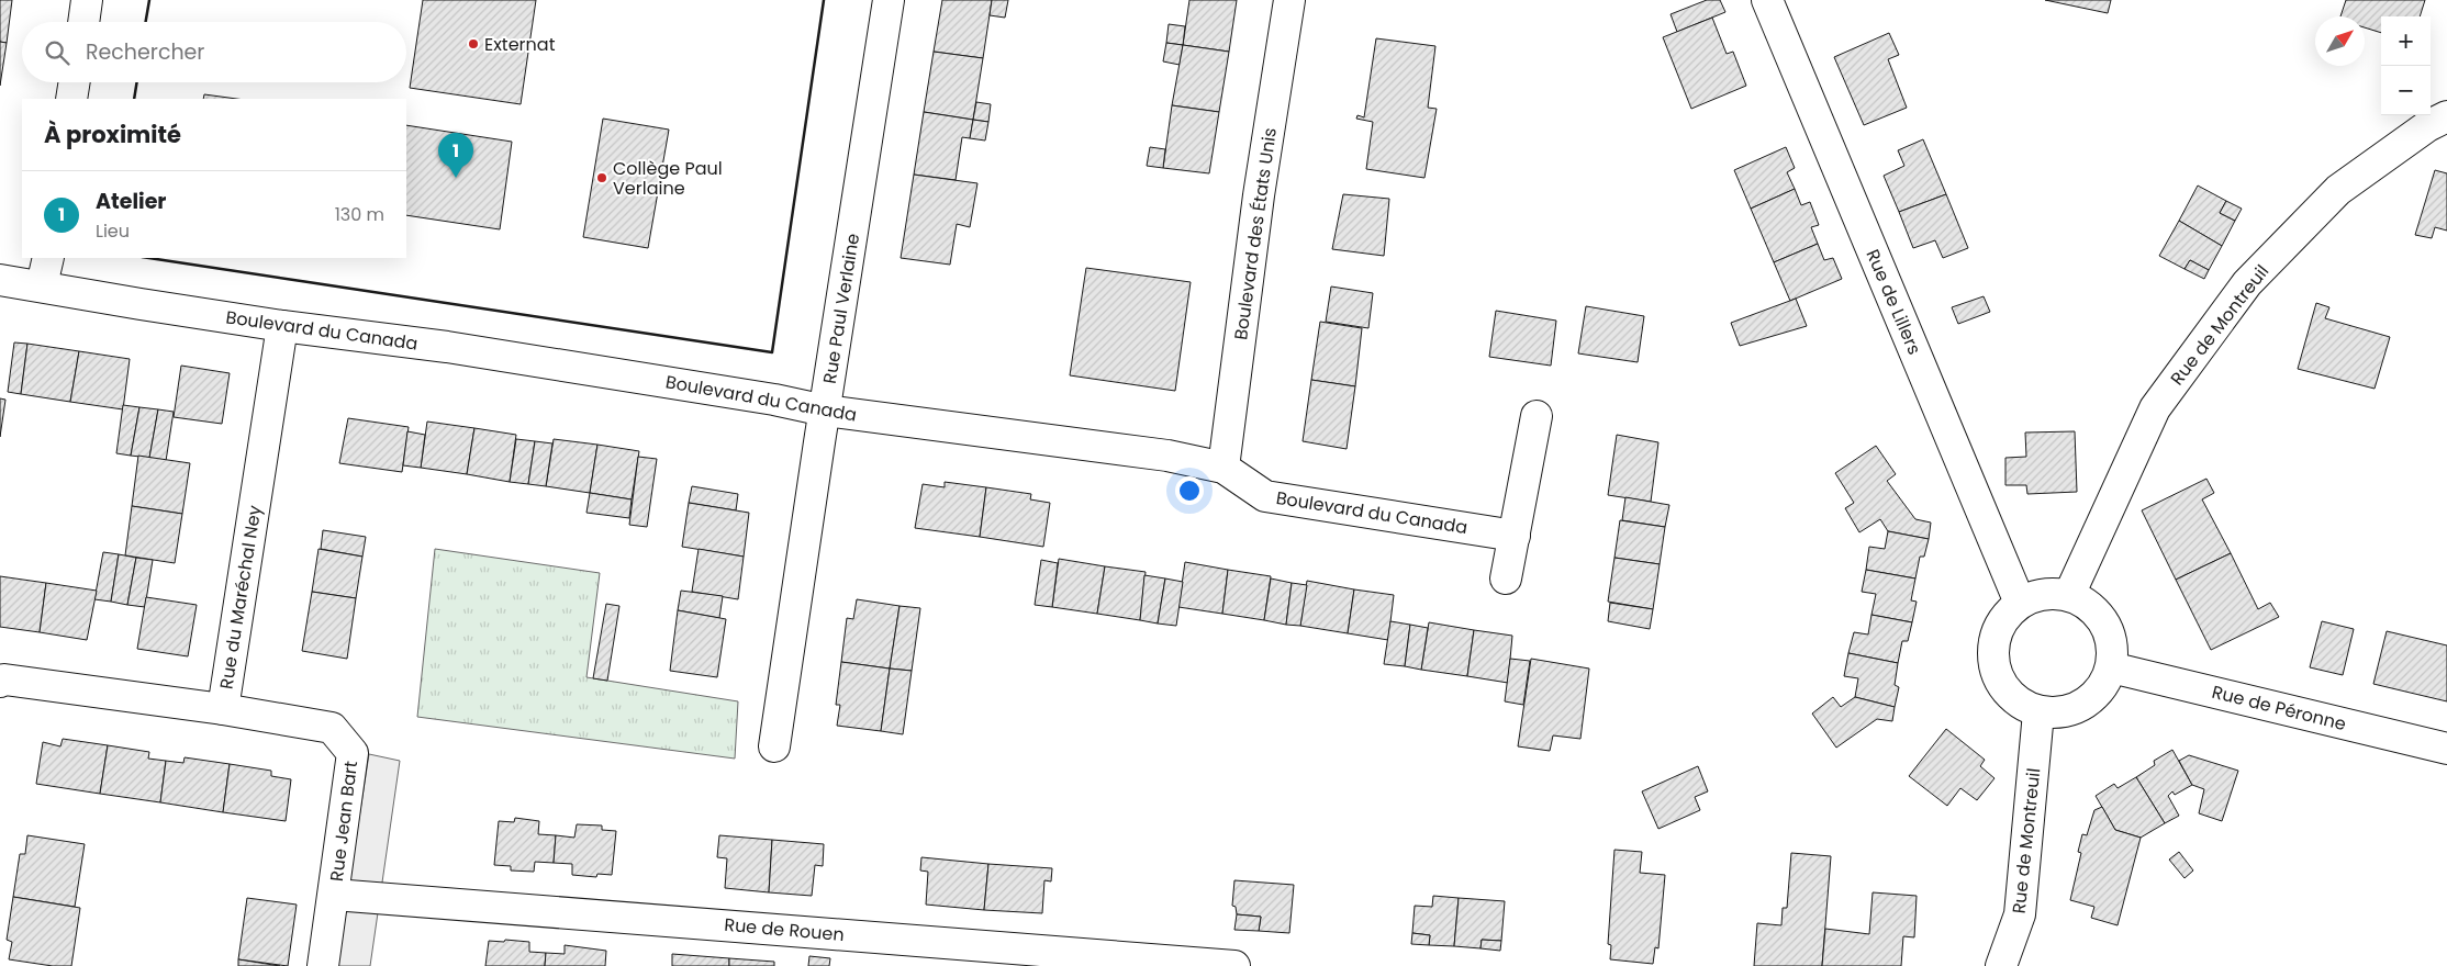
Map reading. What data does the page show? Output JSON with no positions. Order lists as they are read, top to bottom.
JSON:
{
  "streets": {
    "street": [
      "Boulevard des États Unis",
      "Rue de Lillers",
      "Rue Paul Verlaine",
      "Rue de Montreuil",
      "Boulevard du Canada",
      "Rue du Maréchal Ney",
      "Rue de Péronne",
      "Rue Jean Bart",
      "Rue de Rouen"
    ]
  },
  "crossings": [
    ["Boulevard des États Unis", "Boulevard du Canada"],
    ["Rue de Lillers", "Rue de Montreuil"],
    ["Rue de Lillers", "Rue de Péronne"],
    ["Rue Paul Verlaine", "Boulevard du Canada"],
    ["Rue de Montreuil", "Rue de Péronne"],
    ["Boulevard du Canada", "Rue du Maréchal Ney"],
    ["Rue du Maréchal Ney", "Rue Jean Bart"],
    ["Rue Jean Bart", "Rue de Rouen"]
  ],
  "places": ["Externat", "Collège Paul Verlaine"],
  "north": "top right",
  "page": {
    "map_buttons": ["+", "−"],
    "search": "Rechercher",
    "heading": "À proximité",
    "pins": "1",
    "list": [
      {
        "mark": "1",
        "name": "Atelier",
        "note": "Lieu",
        "value": "130 m"
      }
    ]
  }
}
